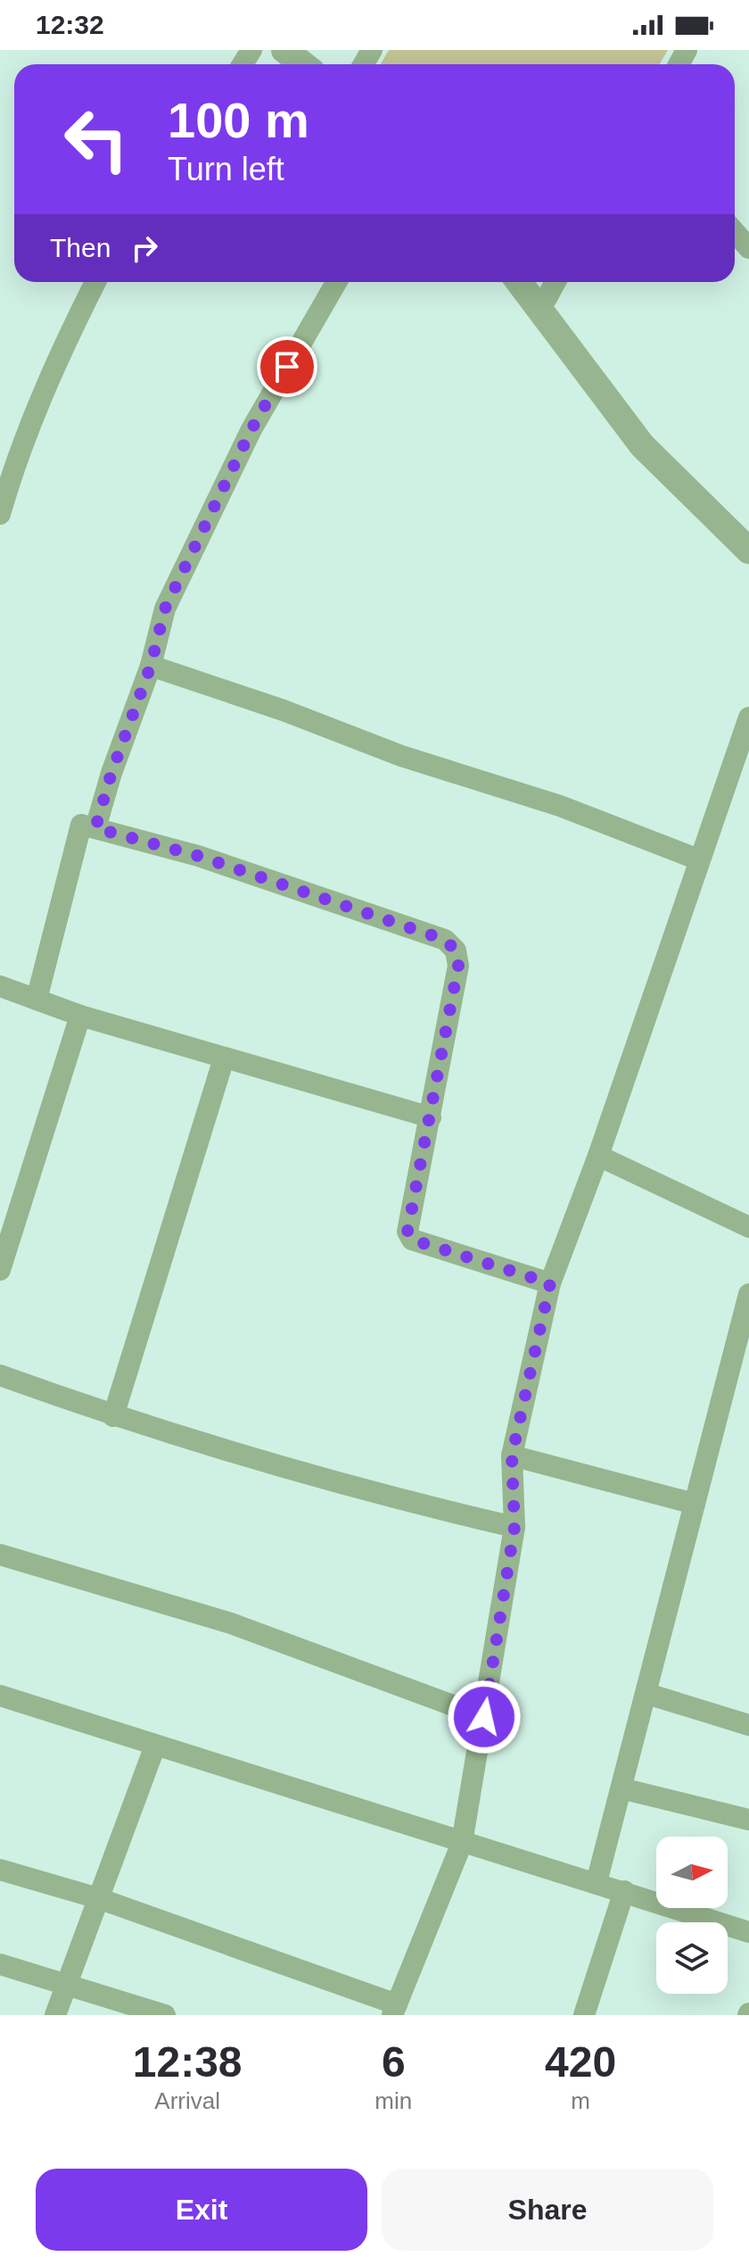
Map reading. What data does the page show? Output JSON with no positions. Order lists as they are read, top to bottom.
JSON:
{
  "north": "right",
  "page": {
    "status": "12:32",
    "turn": ["100 m", "Turn left"],
    "then": "Then",
    "eta": [
      "12:38",
      "Arrival",
      "6",
      "min",
      "420",
      "m"
    ],
    "buttons": ["Exit", "Share"]
  }
}
